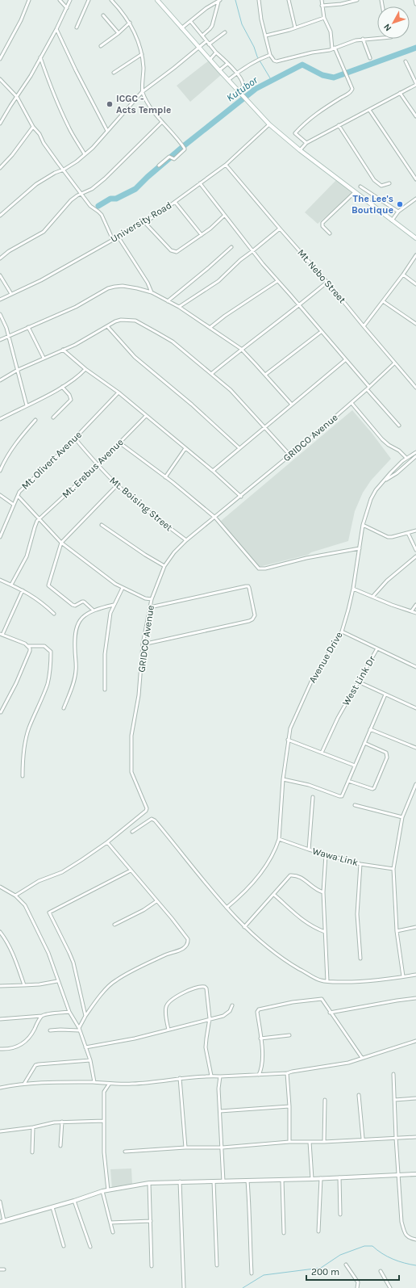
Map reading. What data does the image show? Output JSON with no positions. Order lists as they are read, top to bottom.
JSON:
{
  "streets": {
    "street": [
      "University Road",
      "Mt. Nebo Street",
      "GRIDCO Avenue",
      "Mt. Olivert Avenue",
      "Mt. Erebus Avenue",
      "Mt. Boising Street",
      "Avenue Drive",
      "West Link Dr",
      "Wawa Link"
    ]
  },
  "crossings": [
    ["University Road", "Mt. Nebo Street"],
    ["Mt. Nebo Street", "GRIDCO Avenue"],
    ["GRIDCO Avenue", "Mt. Boising Street"],
    ["Mt. Olivert Avenue", "Mt. Boising Street"],
    ["Mt. Erebus Avenue", "Mt. Boising Street"],
    ["Avenue Drive", "Wawa Link"]
  ],
  "water": ["Kutubor"],
  "places": ["ICGC - Acts Temple", "The Lee's Boutique"],
  "scale_bar": "200 m",
  "north": "bottom left"
}
